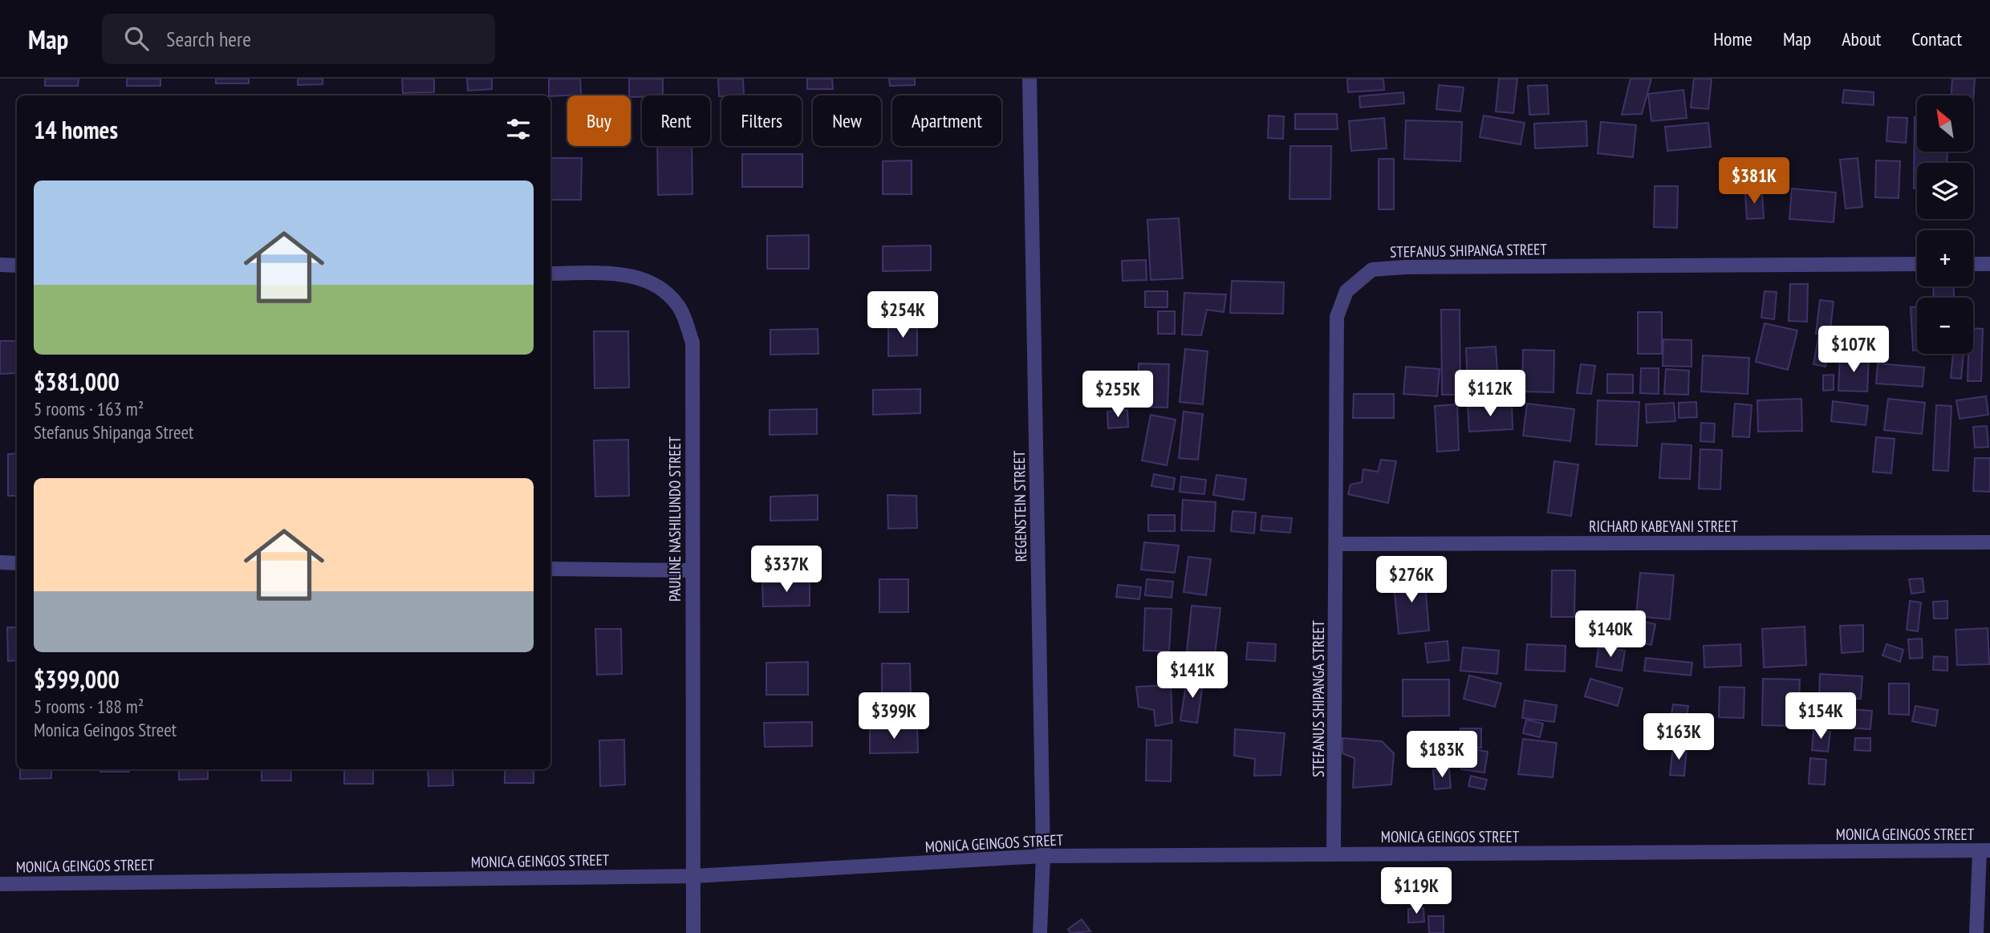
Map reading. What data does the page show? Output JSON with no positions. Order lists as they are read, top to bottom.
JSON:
{
  "streets": {
    "street": [
      "STEFANUS SHIPANGA STREET",
      "REGENSTEIN STREET",
      "PAULINE NASHILUNDO STREET",
      "RICHARD KABEYANI STREET",
      "MONICA GEINGOS STREET"
    ]
  },
  "crossings": [
    ["STEFANUS SHIPANGA STREET", "RICHARD KABEYANI STREET"],
    ["STEFANUS SHIPANGA STREET", "MONICA GEINGOS STREET"],
    ["REGENSTEIN STREET", "MONICA GEINGOS STREET"],
    ["PAULINE NASHILUNDO STREET", "MONICA GEINGOS STREET"]
  ],
  "north": "top left",
  "page": {
    "header": "Map",
    "search": "Search here",
    "nav": [
      "Home",
      "Map",
      "About",
      "Contact"
    ],
    "map_buttons": ["+", "−"],
    "chip": [
      "Buy",
      "Rent",
      "Filters",
      "New",
      "Apartment"
    ],
    "heading": "14 homes",
    "price": [
      "$381K",
      "$254K",
      "$107K",
      "$112K",
      "$255K",
      "$337K",
      "$276K",
      "$140K",
      "$141K",
      "$399K",
      "$154K",
      "$163K",
      "$183K",
      "$119K"
    ],
    "list": [
      {
        "name": "$381,000",
        "note": "5 rooms · 163 m² · Stefanus Shipanga Street"
      },
      {
        "name": "$399,000",
        "note": "5 rooms · 188 m² · Monica Geingos Street"
      }
    ]
  }
}
